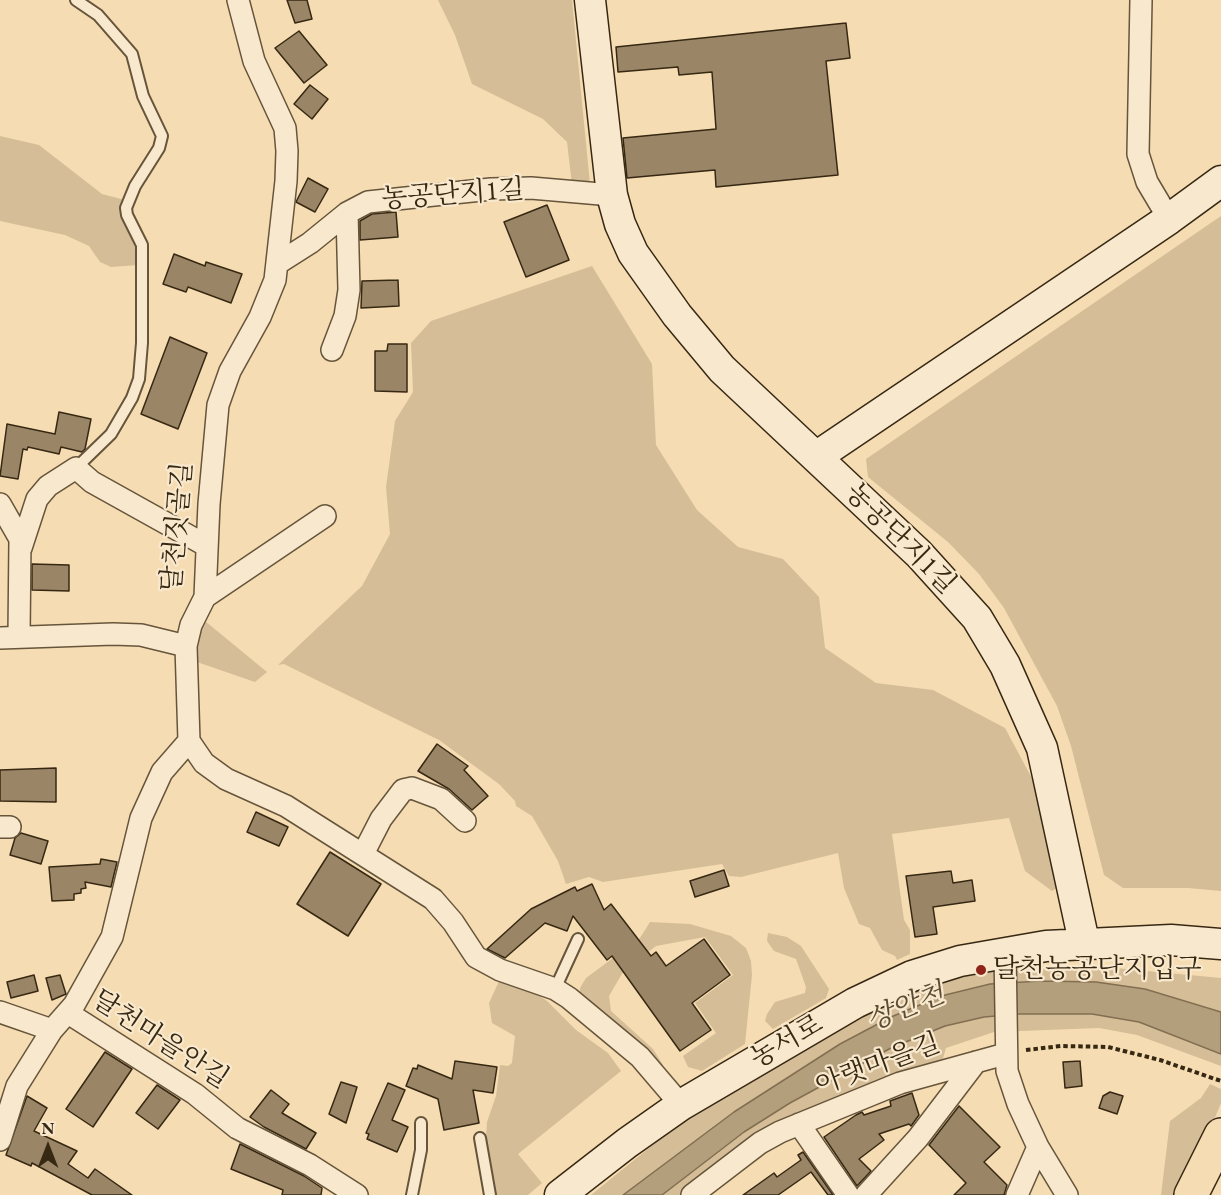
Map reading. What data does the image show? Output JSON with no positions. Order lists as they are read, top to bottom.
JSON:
{
  "streets": {
    "street": [
      "농공단지1길",
      "달천짓골길",
      "달천마을안길",
      "농서로",
      "아랫마을길"
    ]
  },
  "crossings": [
    ["농공단지1길", "달천짓골길"],
    ["농공단지1길", "농서로"],
    ["달천짓골길", "달천마을안길"]
  ],
  "water": ["상안천"],
  "places": ["달천농공단지입구"],
  "north": "top"
}
